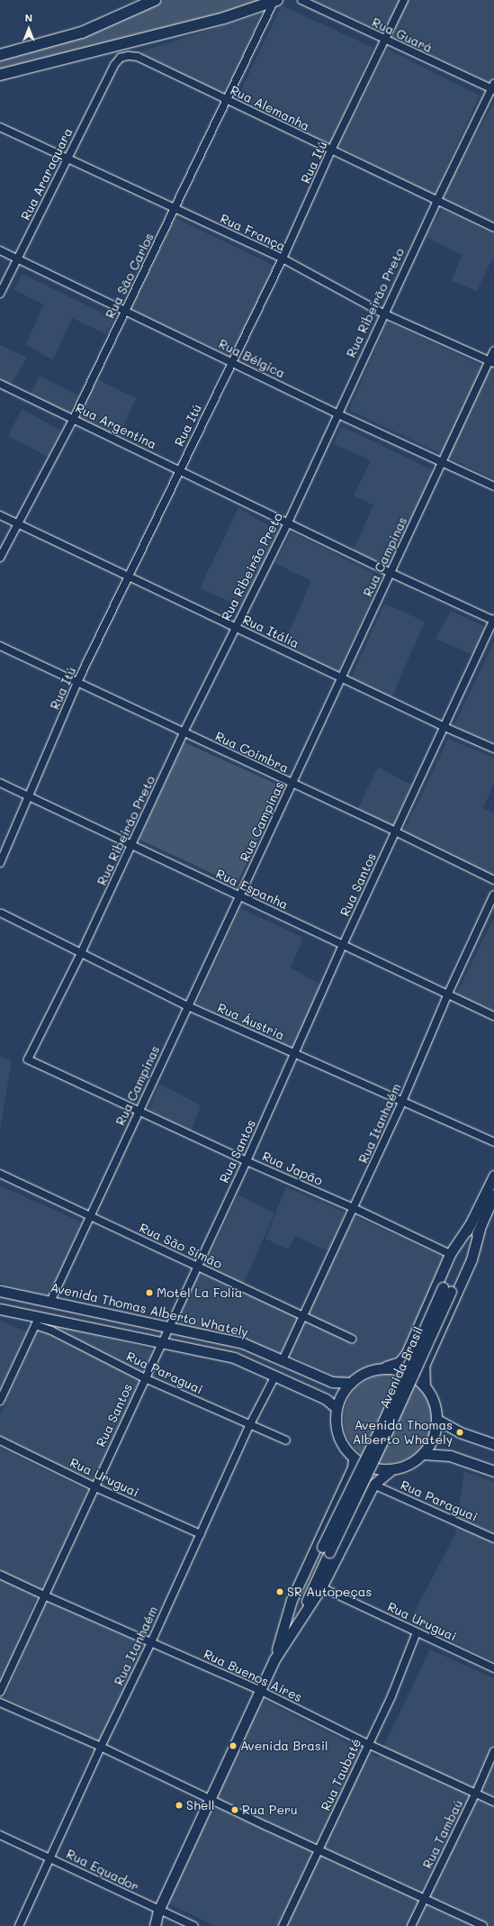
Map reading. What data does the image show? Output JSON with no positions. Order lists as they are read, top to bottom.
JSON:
{
  "streets": {
    "main road": ["Avenida Thomas Alberto Whately", "Avenida Brasil"],
    "street": [
      "Rua Guará",
      "Rua Alemanha",
      "Rua Itú",
      "Rua Araraquara",
      "Rua França",
      "Rua São Carlos",
      "Rua Ribeirão Preto",
      "Rua Bélgica",
      "Rua Argentina",
      "Rua Campinas",
      "Rua Itália",
      "Rua Coimbra",
      "Rua Santos",
      "Rua Espanha",
      "Rua Áustria",
      "Rua Itanhaém",
      "Rua Japão",
      "Rua São Simão",
      "Rua Paraguai",
      "Rua Uruguai",
      "Rua Buenos Aires",
      "Rua Taubaté",
      "Rua Tambaú",
      "Rua Equador"
    ]
  },
  "crossings": [
    ["Rua Guará", "Rua Itú"],
    ["Rua Guará", "Rua Ribeirão Preto"],
    ["Rua Alemanha", "Rua Itú"],
    ["Rua Alemanha", "Rua Araraquara"],
    ["Rua Alemanha", "Rua São Carlos"],
    ["Rua Alemanha", "Rua Ribeirão Preto"],
    ["Rua Itú", "Rua França"],
    ["Rua Itú", "Rua Bélgica"],
    ["Rua Itú", "Rua Argentina"],
    ["Rua Itú", "Rua Itália"],
    ["Rua Itú", "Rua Coimbra"],
    ["Rua Itú", "Rua Espanha"],
    ["Rua Araraquara", "Rua França"],
    ["Rua Araraquara", "Rua Bélgica"],
    ["Rua França", "Rua São Carlos"],
    ["Rua França", "Rua Ribeirão Preto"],
    ["Rua França", "Rua Campinas"],
    ["Rua São Carlos", "Rua Bélgica"],
    ["Rua São Carlos", "Rua Argentina"],
    ["Rua São Carlos", "Rua Itália"],
    ["Rua Ribeirão Preto", "Rua Bélgica"],
    ["Rua Ribeirão Preto", "Rua Argentina"],
    ["Rua Ribeirão Preto", "Rua Itália"],
    ["Rua Ribeirão Preto", "Rua Coimbra"],
    ["Rua Ribeirão Preto", "Rua Espanha"],
    ["Rua Ribeirão Preto", "Rua Áustria"],
    ["Rua Ribeirão Preto", "Rua Japão"],
    ["Rua Bélgica", "Rua Campinas"],
    ["Rua Argentina", "Rua Campinas"],
    ["Rua Argentina", "Rua Santos"],
    ["Rua Campinas", "Rua Itália"],
    ["Rua Campinas", "Rua Coimbra"],
    ["Rua Campinas", "Rua Espanha"],
    ["Rua Campinas", "Rua Áustria"],
    ["Rua Campinas", "Rua Japão"],
    ["Rua Campinas", "Rua São Simão"],
    ["Rua Campinas", "Avenida Thomas Alberto Whately"],
    ["Rua Itália", "Rua Santos"],
    ["Rua Coimbra", "Rua Santos"],
    ["Rua Santos", "Rua Espanha"],
    ["Rua Santos", "Rua Áustria"],
    ["Rua Santos", "Rua Japão"],
    ["Rua Santos", "Rua São Simão"],
    ["Rua Santos", "Avenida Thomas Alberto Whately"],
    ["Rua Santos", "Rua Paraguai"],
    ["Rua Santos", "Rua Uruguai"],
    ["Rua Santos", "Rua Buenos Aires"],
    ["Rua Espanha", "Rua Itanhaém"],
    ["Rua Áustria", "Rua Itanhaém"],
    ["Rua Itanhaém", "Rua Japão"],
    ["Rua Itanhaém", "Rua São Simão"],
    ["Rua Itanhaém", "Avenida Thomas Alberto Whately"],
    ["Rua Itanhaém", "Rua Paraguai"],
    ["Rua Itanhaém", "Rua Uruguai"],
    ["Rua Itanhaém", "Rua Buenos Aires"],
    ["Rua Itanhaém", "Rua Equador"],
    ["Rua Japão", "Avenida Brasil"],
    ["Avenida Thomas Alberto Whately", "Avenida Brasil"],
    ["Avenida Brasil", "Rua Paraguai"],
    ["Avenida Brasil", "Rua Uruguai"],
    ["Avenida Brasil", "Rua Buenos Aires"],
    ["Avenida Brasil", "Rua Equador"],
    ["Rua Uruguai", "Rua Taubaté"],
    ["Rua Buenos Aires", "Rua Taubaté"],
    ["Rua Buenos Aires", "Rua Tambaú"]
  ],
  "places": [
    "Motel La Folia",
    "Avenida Thomas Alberto Whately",
    "SR Autopeças",
    "Avenida Brasil",
    "Shell",
    "Rua Peru"
  ],
  "north": "top"
}
